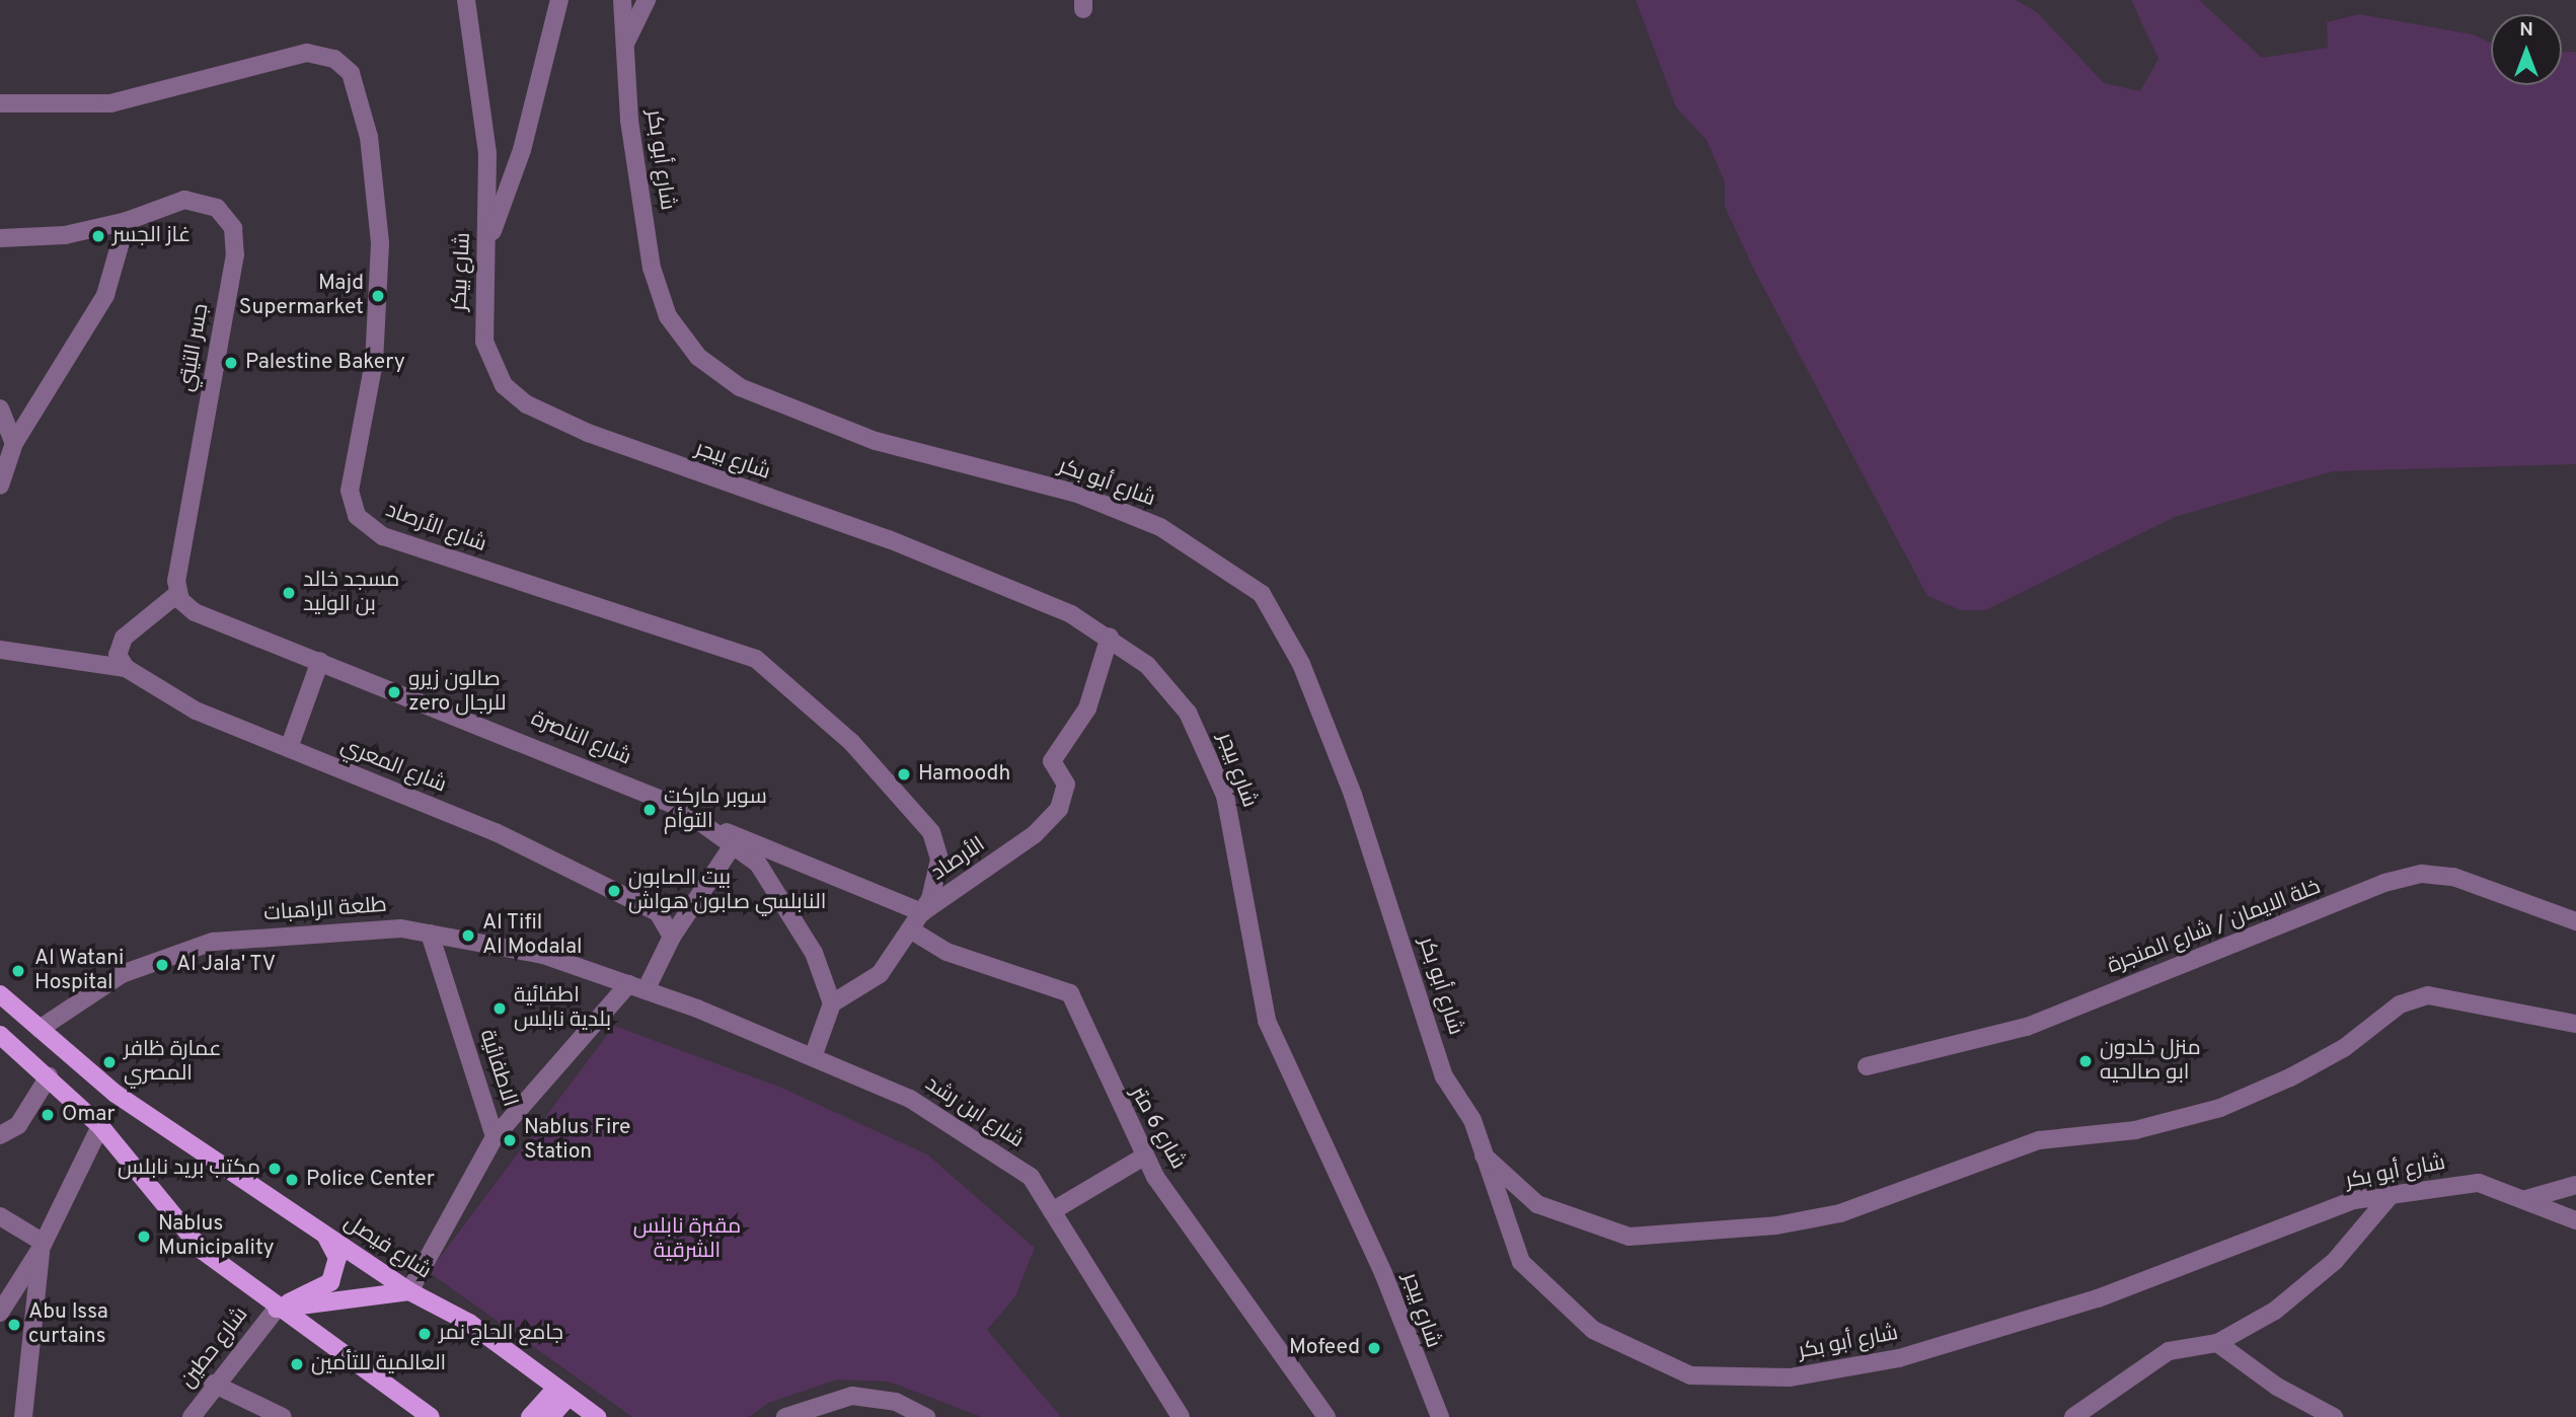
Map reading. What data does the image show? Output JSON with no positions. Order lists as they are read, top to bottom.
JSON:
{
  "streets": {
    "main road": ["شارع فيصل"],
    "street": [
      "شارع أبو بكر",
      "شارع بيكر",
      "جسر التيتي",
      "شارع بيجر",
      "شارع الأرصاد",
      "شارع الناصرة",
      "شارع المعري",
      "الأرصاد",
      "طلعة الراهبات",
      "خلة الايمان / شارع المنجرة",
      "الاطفائية",
      "شارع ابن رشد",
      "شارع 6 متر",
      "شارع حطين"
    ]
  },
  "crossings": [
    ["شارع بيكر", "شارع بيجر"],
    ["جسر التيتي", "شارع الناصرة"],
    ["شارع بيجر", "الأرصاد"],
    ["شارع الأرصاد", "شارع الناصرة"],
    ["شارع الأرصاد", "الأرصاد"],
    ["شارع الأرصاد", "شارع 6 متر"],
    ["شارع الناصرة", "الأرصاد"],
    ["طلعة الراهبات", "الاطفائية"],
    ["طلعة الراهبات", "شارع ابن رشد"],
    ["طلعة الراهبات", "شارع فيصل"]
  ],
  "parks": ["مقبرة نابلس الشرقية"],
  "places": [
    "غاز الجسر",
    "Majd Supermarket",
    "Palestine Bakery",
    "مسجد خالد بن الوليد",
    "صالون زيرو zero للرجال",
    "Hamoodh",
    "سوبر ماركت التوأم",
    "بيت الصابون النابلسي صابون هواش",
    "Al Tifil Al Modalal",
    "Al Jala' TV",
    "Al Watani Hospital",
    "اطفائية بلدية نابلس",
    "منزل خلدون ابو صالحيه",
    "عمارة ظافر المصري",
    "Omar",
    "Nablus Fire Station",
    "مكتب بريد نابلس",
    "Police Center",
    "Nablus Municipality",
    "Abu Issa curtains",
    "جامع الحاج نمر",
    "Mofeed",
    "العالمية للتأمين"
  ],
  "north": "top"
}
